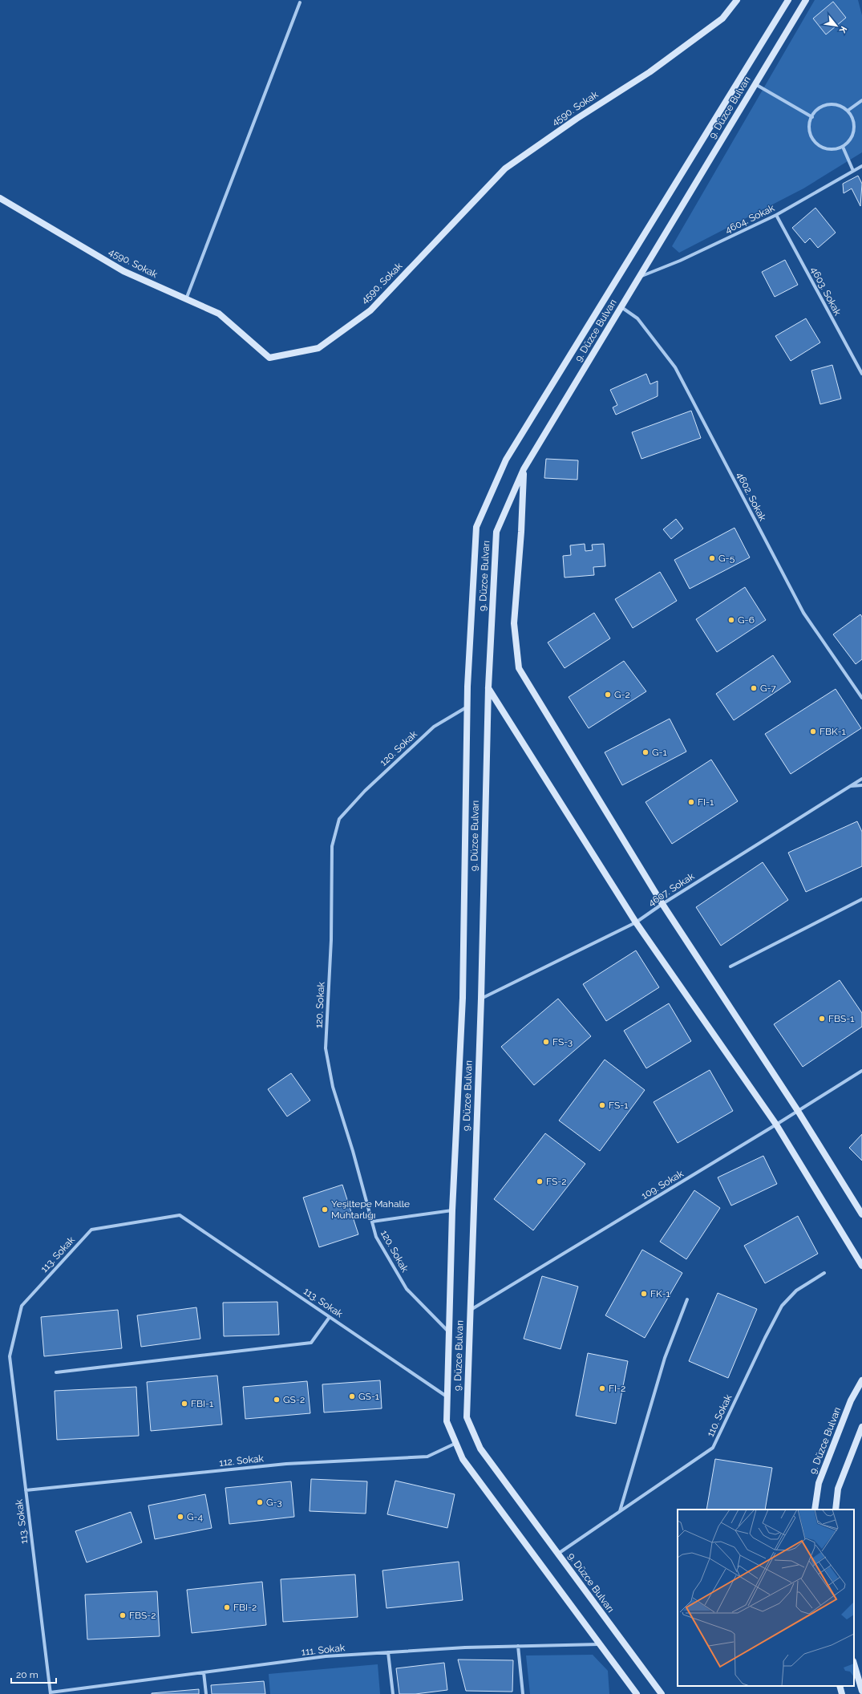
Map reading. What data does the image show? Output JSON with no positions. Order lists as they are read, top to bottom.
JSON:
{
  "streets": {
    "main road": ["9. Düzce Bulvarı", "4590. Sokak"],
    "street": [
      "4604. Sokak",
      "4603. Sokak",
      "4602. Sokak",
      "120. Sokak",
      "4607. Sokak",
      "109. Sokak",
      "113. Sokak",
      "110. Sokak",
      "112. Sokak",
      "111. Sokak"
    ]
  },
  "crossings": [
    ["9. Düzce Bulvarı", "4604. Sokak"],
    ["9. Düzce Bulvarı", "4602. Sokak"],
    ["9. Düzce Bulvarı", "120. Sokak"],
    ["9. Düzce Bulvarı", "4607. Sokak"],
    ["9. Düzce Bulvarı", "109. Sokak"],
    ["9. Düzce Bulvarı", "113. Sokak"],
    ["9. Düzce Bulvarı", "110. Sokak"],
    ["9. Düzce Bulvarı", "112. Sokak"],
    ["9. Düzce Bulvarı", "111. Sokak"],
    ["4604. Sokak", "4603. Sokak"],
    ["113. Sokak", "112. Sokak"],
    ["113. Sokak", "111. Sokak"]
  ],
  "places": [
    "G-5",
    "G-6",
    "G-7",
    "G-2",
    "FBK-1",
    "G-1",
    "FI-1",
    "FBS-1",
    "FS-3",
    "FS-1",
    "FS-2",
    "Yeşiltepe Mahalle Muhtarlığı",
    "FK-1",
    "FI-2",
    "GS-1",
    "GS-2",
    "FBI-1",
    "G-3",
    "G-4",
    "FBI-2",
    "FBS-2"
  ],
  "scale_bar": "20 m",
  "north": "bottom right"
}
